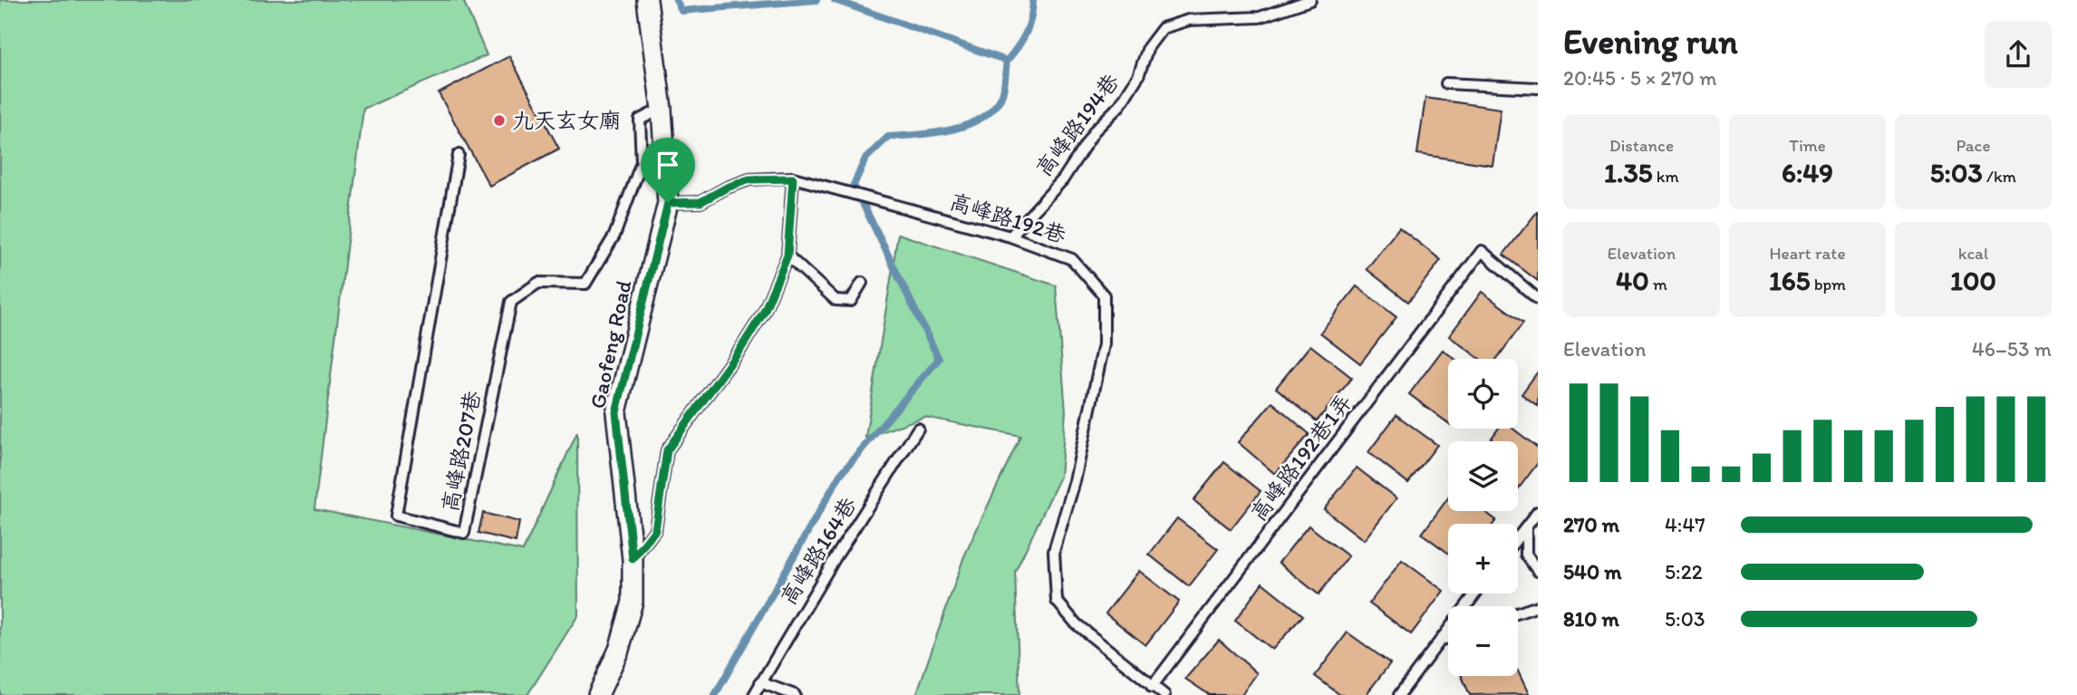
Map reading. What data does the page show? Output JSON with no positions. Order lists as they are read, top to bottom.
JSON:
{
  "streets": {
    "street": ["Gaofeng Road"],
    "lane": [
      "高峰路194巷",
      "高峰路192巷",
      "高峰路207巷",
      "高峰路192巷1弄",
      "高峰路164巷"
    ]
  },
  "crossings": [
    ["高峰路194巷", "高峰路192巷"],
    ["高峰路192巷", "Gaofeng Road"],
    ["高峰路192巷", "高峰路192巷1弄"],
    ["Gaofeng Road", "高峰路207巷"]
  ],
  "places": ["九天玄女廟"],
  "page": {
    "heading": ["Evening run", "20:45 · 5 × 270 m"],
    "stats": [
      ["Distance", "1.35 km"],
      ["Time", "6:49"],
      ["Pace", "5:03 /km"],
      ["Elevation", "40 m"],
      ["Heart rate", "165 bpm"],
      ["kcal", "100"]
    ],
    "chart": ["Elevation", "46–53 m"],
    "map_buttons": ["+", "−"],
    "list": [
      {
        "name": "270 m",
        "note": "4:47"
      },
      {
        "name": "540 m",
        "note": "5:22"
      },
      {
        "name": "810 m",
        "note": "5:03"
      }
    ]
  }
}
